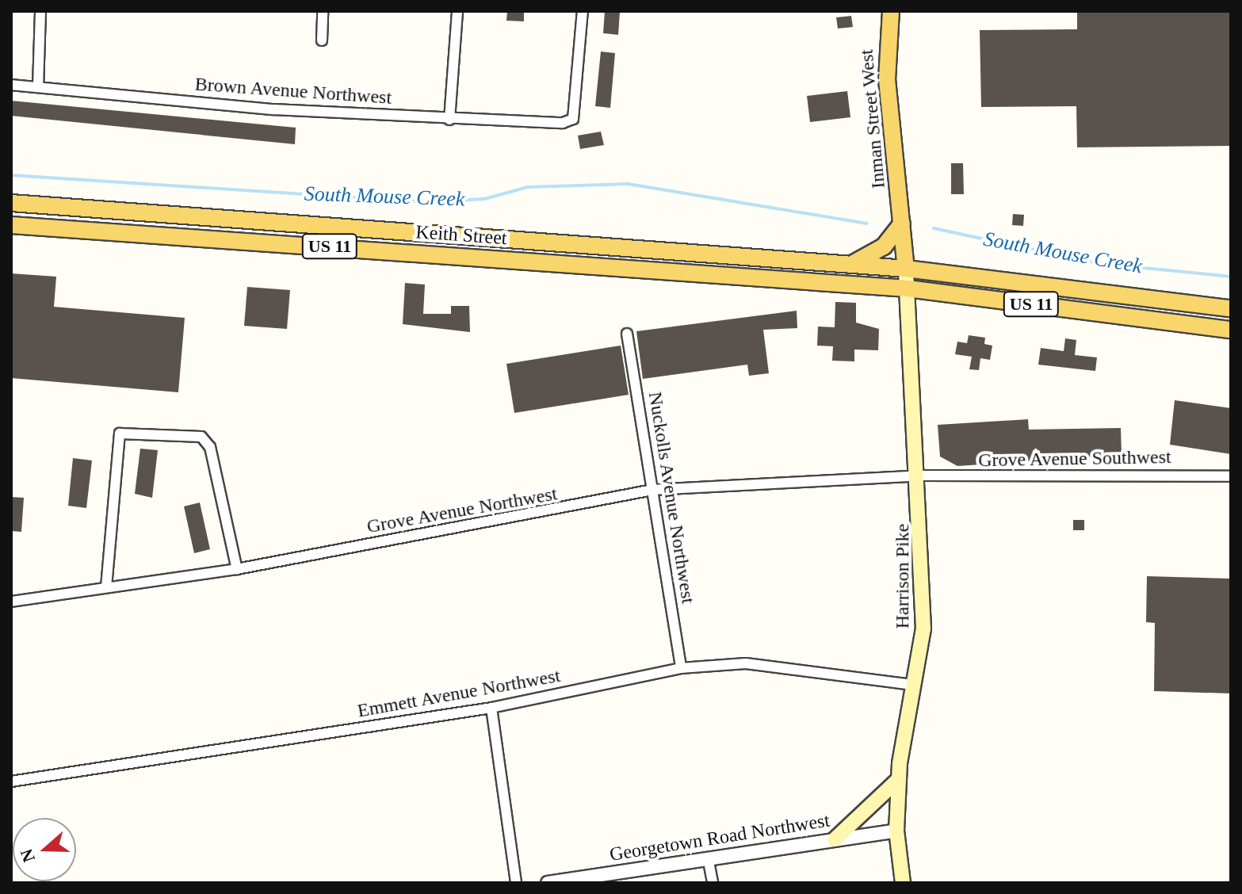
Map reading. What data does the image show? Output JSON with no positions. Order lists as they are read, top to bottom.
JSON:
{
  "streets": {
    "main road": [
      "Inman Street West",
      "Keith Street",
      "US 11",
      "Harrison Pike"
    ],
    "street": [
      "Brown Avenue Northwest",
      "Grove Avenue Southwest",
      "Nuckolls Avenue Northwest",
      "Grove Avenue Northwest",
      "Emmett Avenue Northwest",
      "Georgetown Road Northwest"
    ]
  },
  "crossings": [
    ["Inman Street West", "Keith Street"],
    ["Inman Street West", "US 11"],
    ["Inman Street West", "Harrison Pike"],
    ["Keith Street", "US 11"],
    ["Keith Street", "Harrison Pike"],
    ["US 11", "Harrison Pike"],
    ["Grove Avenue Southwest", "Grove Avenue Northwest"],
    ["Grove Avenue Southwest", "Harrison Pike"],
    ["Nuckolls Avenue Northwest", "Grove Avenue Northwest"],
    ["Nuckolls Avenue Northwest", "Emmett Avenue Northwest"],
    ["Grove Avenue Northwest", "Harrison Pike"],
    ["Harrison Pike", "Emmett Avenue Northwest"],
    ["Harrison Pike", "Georgetown Road Northwest"]
  ],
  "water": ["South Mouse Creek"],
  "north": "left"
}
